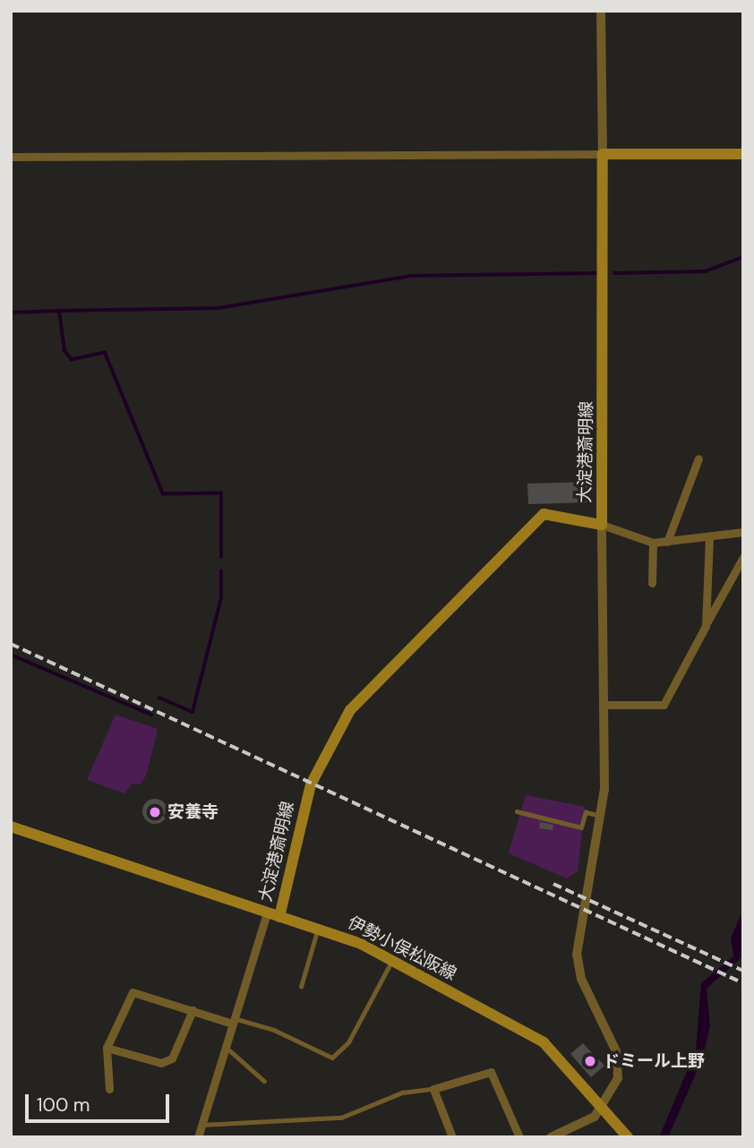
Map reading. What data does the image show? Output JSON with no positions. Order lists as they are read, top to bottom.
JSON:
{
  "streets": {
    "main road": ["大淀港斎明線", "伊勢小俣松阪線"]
  },
  "crossings": [
    ["大淀港斎明線", "伊勢小俣松阪線"]
  ],
  "places": ["安養寺", "ドミール上野"],
  "scale_bar": "100 m"
}
